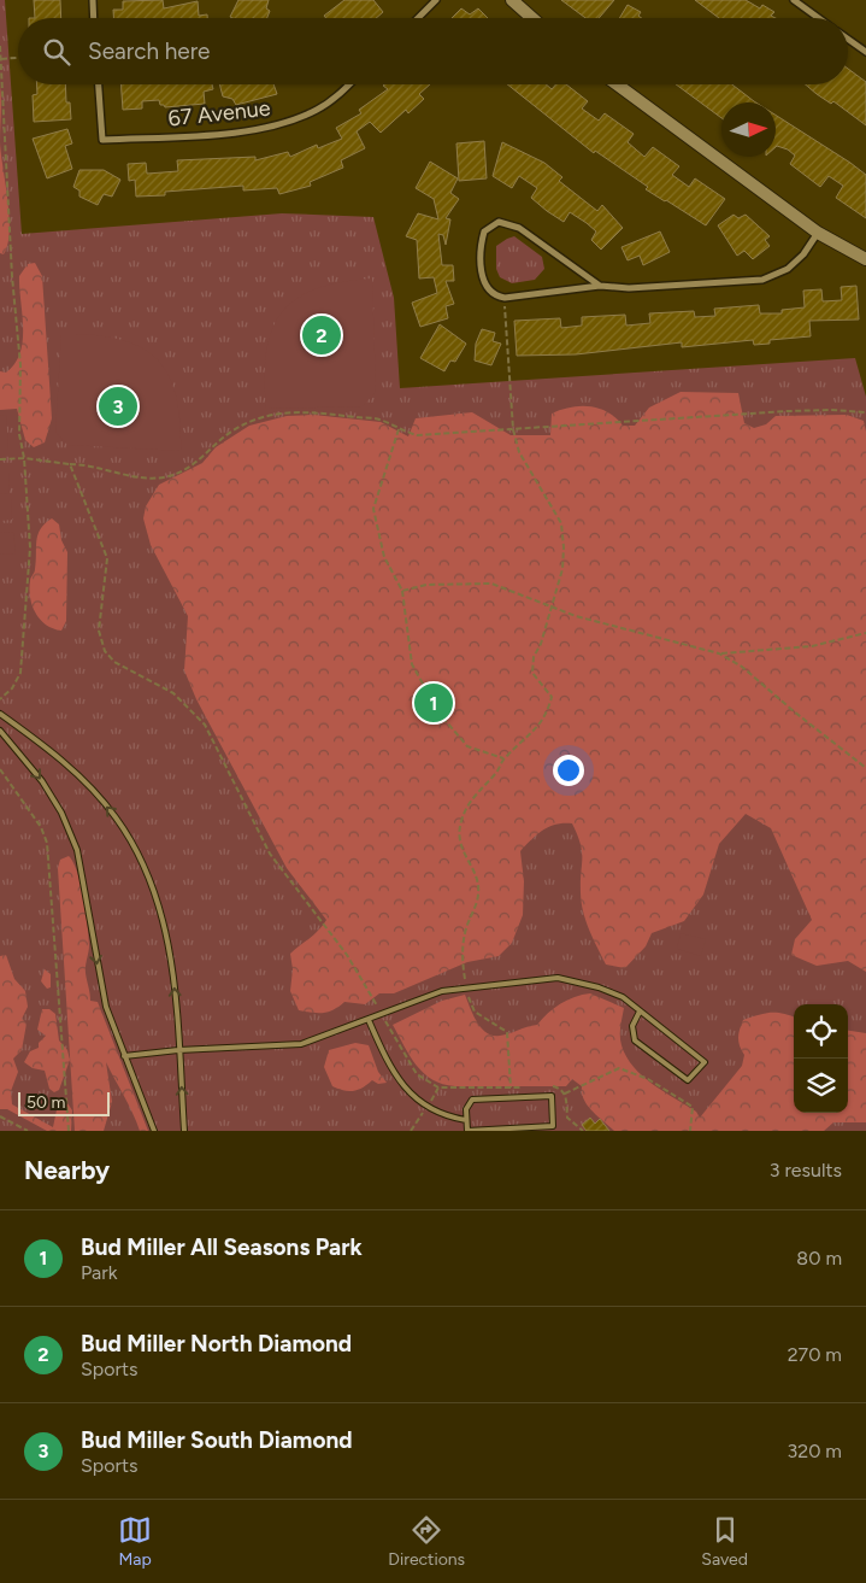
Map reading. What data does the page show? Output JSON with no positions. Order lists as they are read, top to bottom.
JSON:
{
  "streets": {
    "street": ["67 Avenue"]
  },
  "scale_bar": "50 m",
  "north": "right",
  "page": {
    "search": "Search here",
    "pins": ["2", "3", "1"],
    "scale": "50 m",
    "heading": ["Nearby", "3 results"],
    "list": [
      {
        "mark": "1",
        "name": "Bud Miller All Seasons Park",
        "note": "Park",
        "value": "80 m"
      },
      {
        "mark": "2",
        "name": "Bud Miller North Diamond",
        "note": "Sports",
        "value": "270 m"
      },
      {
        "mark": "3",
        "name": "Bud Miller South Diamond",
        "note": "Sports",
        "value": "320 m"
      }
    ],
    "nav": ["Map", "Directions", "Saved"]
  }
}
